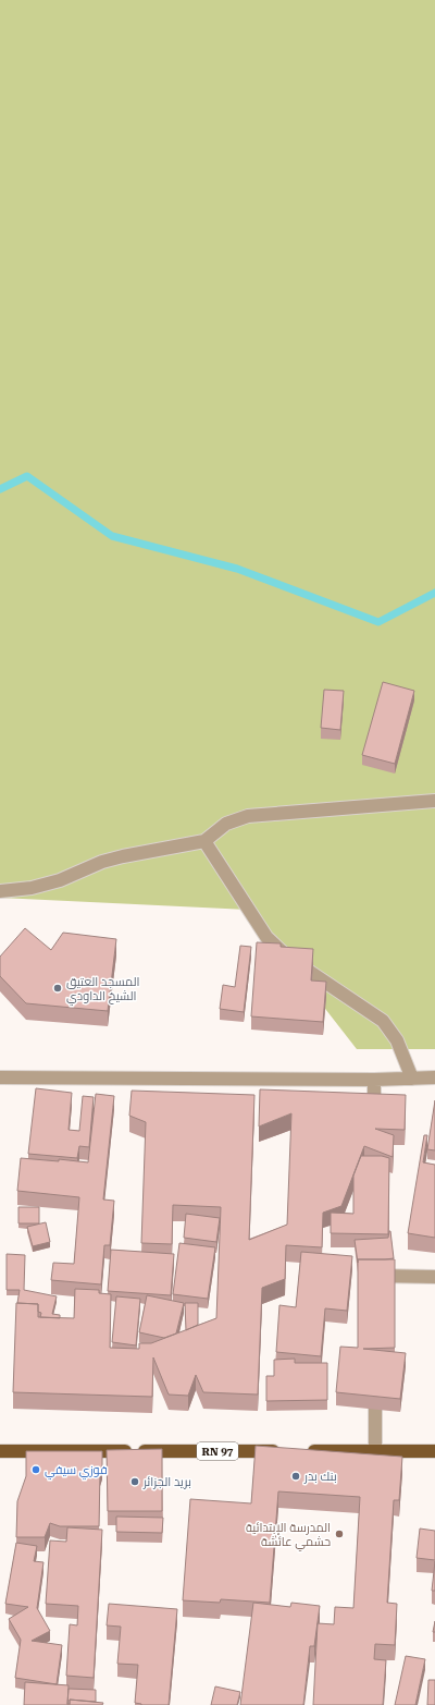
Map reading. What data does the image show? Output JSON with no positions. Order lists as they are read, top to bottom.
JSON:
{
  "streets": {
    "main road": ["RN 97"]
  },
  "places": [
    "المسجد العتيق الشيخ الداودي",
    "فوزي سيفي",
    "بنك بدر",
    "بريد الجزائر",
    "المدرسة الإبتدائية حشمي عائشة"
  ]
}
